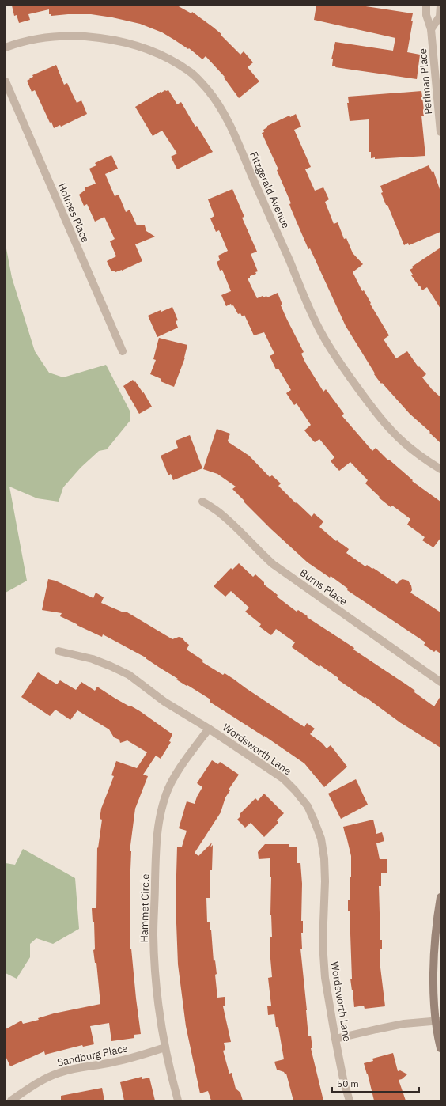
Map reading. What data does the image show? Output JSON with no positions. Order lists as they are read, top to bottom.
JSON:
{
  "streets": {
    "street": [
      "Perlman Place",
      "Fitzgerald Avenue",
      "Holmes Place",
      "Burns Place",
      "Wordsworth Lane",
      "Hammet Circle",
      "Sandburg Place"
    ]
  },
  "crossings": [
    ["Wordsworth Lane", "Hammet Circle"],
    ["Hammet Circle", "Sandburg Place"]
  ],
  "scale_bar": "50 m"
}
